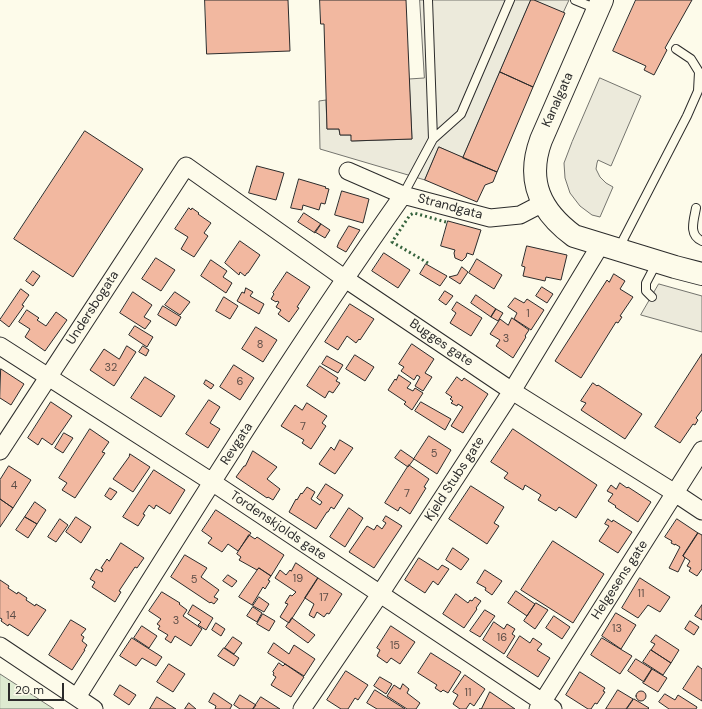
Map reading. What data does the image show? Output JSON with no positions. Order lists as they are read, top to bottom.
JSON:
{
  "streets": {
    "main road": ["Kanalgata"],
    "street": [
      "Strandgata",
      "Undersbogata",
      "Bugges gate",
      "Revgata",
      "Kjeld Stubs gate",
      "Tordenskjolds gate",
      "Helgesens gate"
    ]
  },
  "crossings": [
    ["Kanalgata", "Strandgata"],
    ["Strandgata", "Revgata"],
    ["Undersbogata", "Bugges gate"],
    ["Undersbogata", "Tordenskjolds gate"],
    ["Bugges gate", "Revgata"],
    ["Bugges gate", "Kjeld Stubs gate"],
    ["Bugges gate", "Helgesens gate"],
    ["Revgata", "Tordenskjolds gate"],
    ["Kjeld Stubs gate", "Tordenskjolds gate"],
    ["Tordenskjolds gate", "Helgesens gate"]
  ],
  "house_numbers": [
    "1",
    "3",
    "8",
    "32",
    "6",
    "7",
    "5",
    "4",
    "7",
    "19",
    "5",
    "11",
    "17",
    "14",
    "3",
    "13",
    "16",
    "15",
    "11"
  ],
  "scale_bar": "20 m"
}
